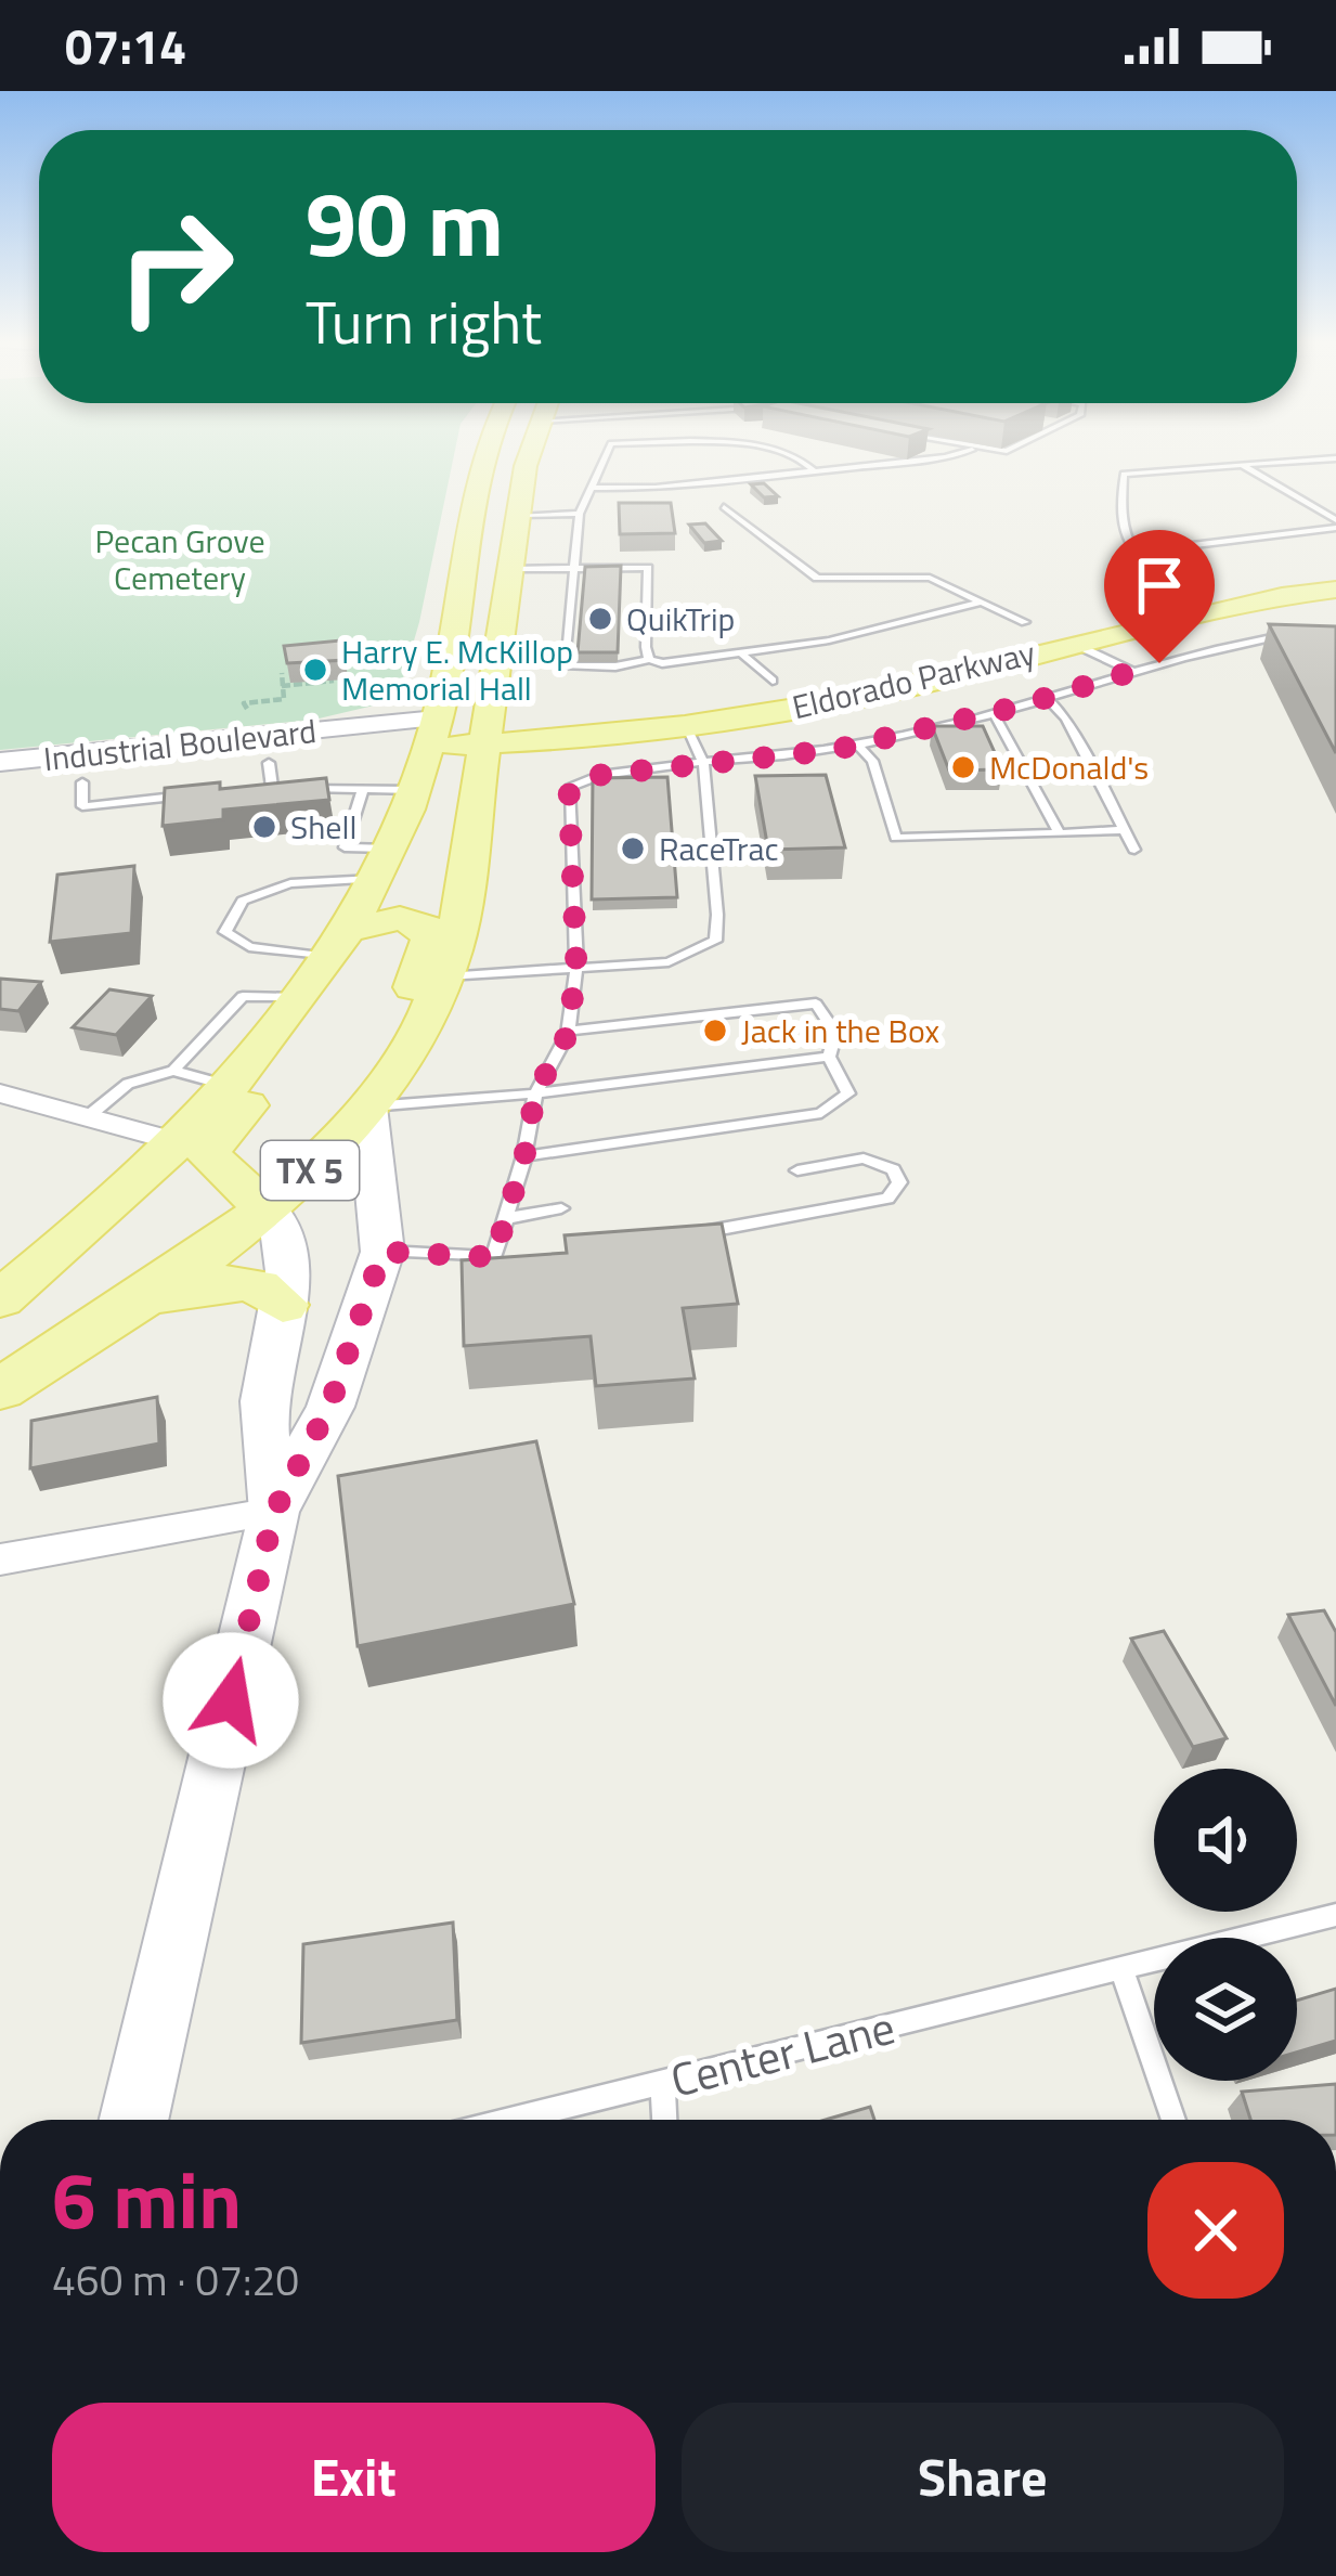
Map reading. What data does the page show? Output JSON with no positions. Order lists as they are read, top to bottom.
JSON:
{
  "streets": {
    "main road": ["Eldorado Parkway", "TX 5"],
    "street": ["Industrial Boulevard"],
    "lane": ["Center Lane"]
  },
  "crossings": [
    ["Eldorado Parkway", "Industrial Boulevard"],
    ["Eldorado Parkway", "TX 5"]
  ],
  "parks": ["Pecan Grove Cemetery"],
  "places": [
    "QuikTrip",
    "Harry E. McKillop Memorial Hall",
    "McDonald's",
    "Shell",
    "RaceTrac",
    "Jack in the Box"
  ],
  "page": {
    "status": "07:14",
    "turn": ["90 m", "Turn right"],
    "heading": ["6 min", "460 m · 07:20"],
    "buttons": ["Exit", "Share"]
  }
}
